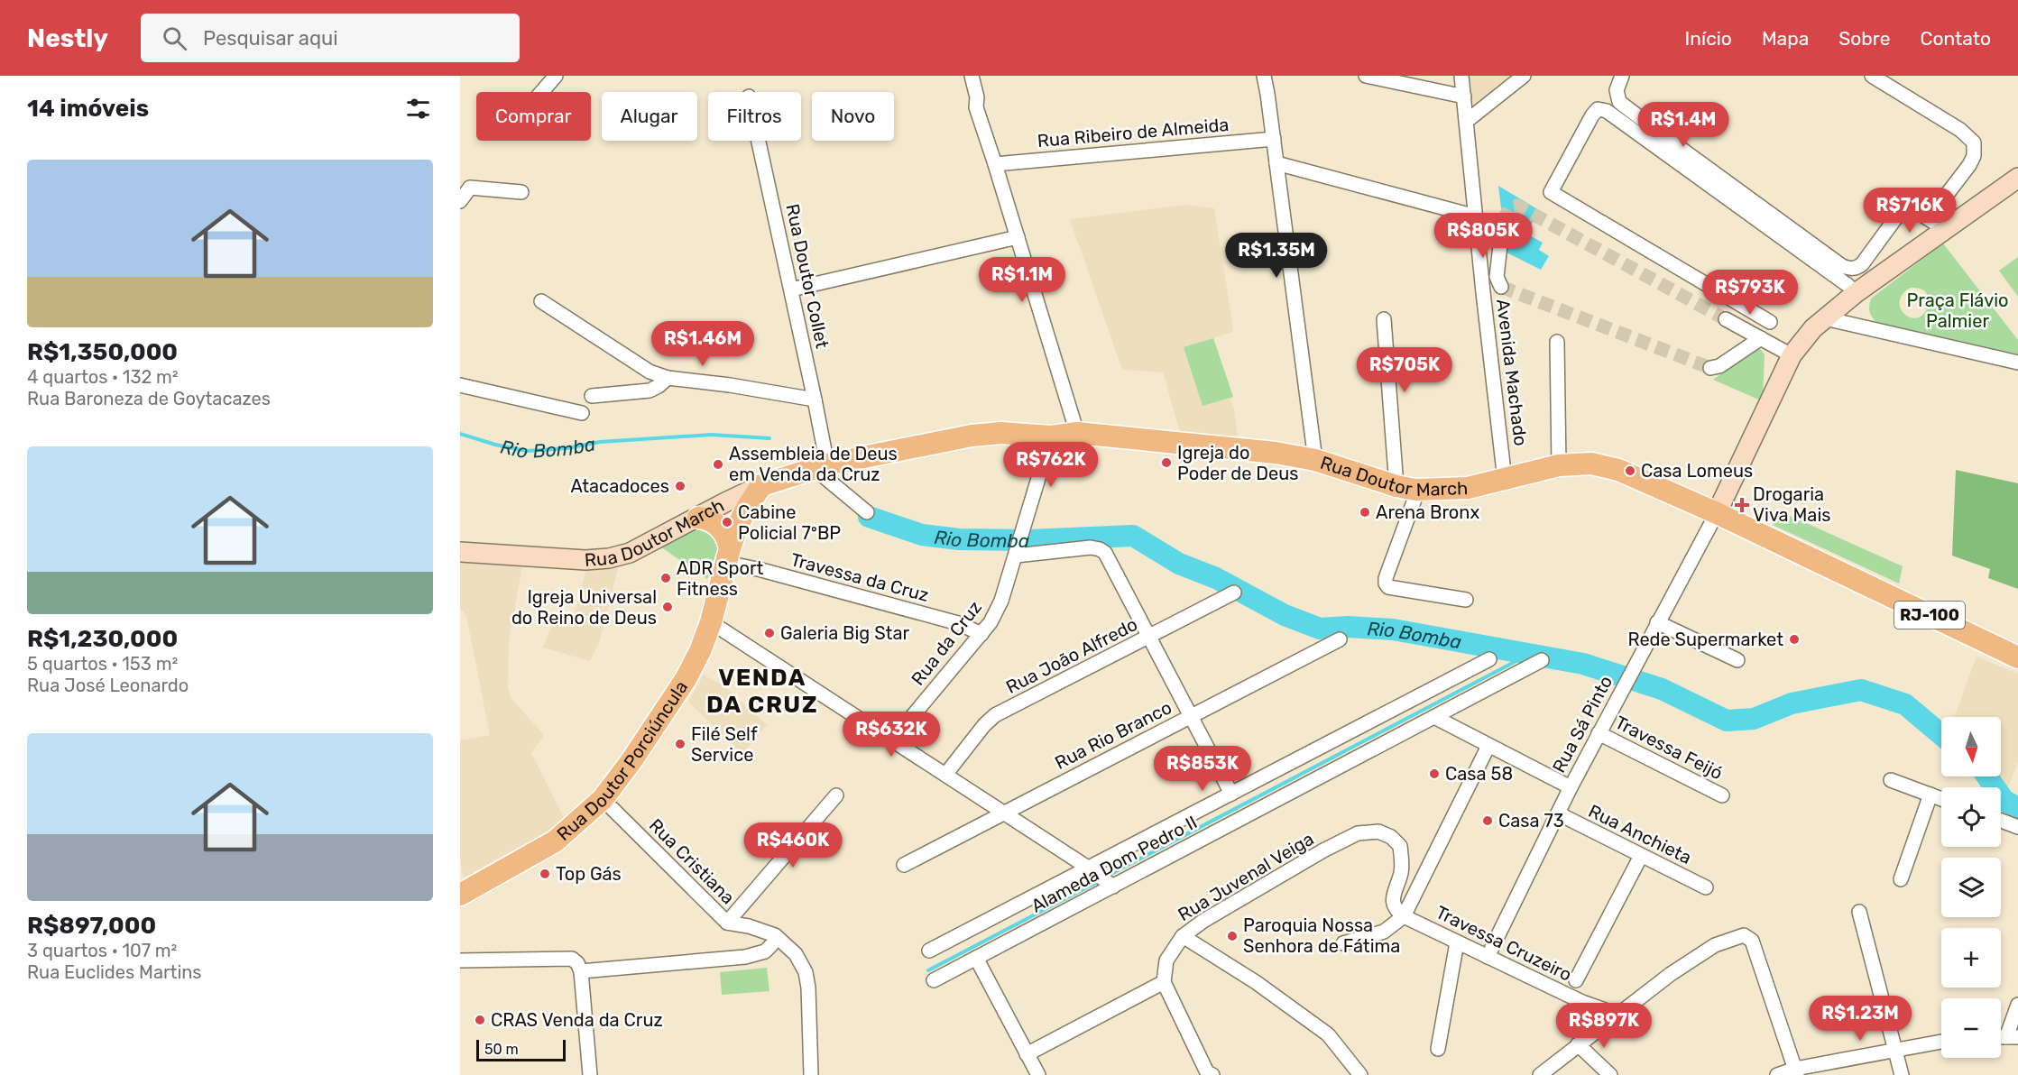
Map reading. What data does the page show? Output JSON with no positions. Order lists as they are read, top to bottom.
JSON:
{
  "streets": {
    "main road": ["Rua Doutor March", "RJ-100", "Rua Doutor Porciúncula"],
    "street": [
      "Rua Ribeiro de Almeida",
      "Rua Doutor Collet",
      "Avenida Machado",
      "Travessa da Cruz",
      "Rua da Cruz",
      "Rua João Alfredo",
      "Rua Sá Pinto",
      "Rua Rio Branco",
      "Travessa Feijó",
      "Rua Anchieta",
      "Rua Cristiana",
      "Alameda Dom Pedro II",
      "Rua Juvenal Veiga",
      "Travessa Cruzeiro"
    ]
  },
  "crossings": [
    ["Rua Doutor Collet", "Rua Doutor March"],
    ["Avenida Machado", "Rua Doutor March"],
    ["Rua Doutor March", "Rua da Cruz"],
    ["Rua Doutor March", "Rua Sá Pinto"],
    ["Rua Doutor March", "Rua Doutor Porciúncula"],
    ["Travessa da Cruz", "Rua da Cruz"],
    ["Travessa da Cruz", "Rua Doutor Porciúncula"],
    ["Rua Sá Pinto", "Travessa Feijó"],
    ["Rua Sá Pinto", "Rua Anchieta"],
    ["Rua Sá Pinto", "Travessa Cruzeiro"],
    ["Rua Doutor Porciúncula", "Rua Cristiana"],
    ["Rua Juvenal Veiga", "Travessa Cruzeiro"]
  ],
  "districts": ["VENDA DA CRUZ"],
  "water": ["Rio Bomba"],
  "parks": ["Praça Flávio Palmier"],
  "places": {
    "other": [
      "Igreja do Poder de Deus",
      "Assembleia de Deus em Venda da Cruz",
      "Casa Lomeus",
      "Atacadoces",
      "Arena Bronx",
      "Cabine Policial 7ºBP",
      "ADR Sport Fitness",
      "Igreja Universal do Reino de Deus",
      "Galeria Big Star",
      "Rede Supermarket",
      "Filé Self Service",
      "Casa 58",
      "Casa 73",
      "Top Gás",
      "Paroquia Nossa Senhora de Fátima",
      "CRAS Venda da Cruz"
    ],
    "health": ["Drogaria Viva Mais"]
  },
  "scale_bar": "50 m",
  "north": "bottom",
  "page": {
    "header": "Nestly",
    "search": "Pesquisar aqui",
    "nav": [
      "Início",
      "Mapa",
      "Sobre",
      "Contato"
    ],
    "heading": "14 imóveis",
    "chip": [
      "Comprar",
      "Alugar",
      "Filtros",
      "Novo"
    ],
    "price": [
      "R$1.4M",
      "R$716K",
      "R$805K",
      "R$1.35M",
      "R$1.1M",
      "R$793K",
      "R$1.46M",
      "R$705K",
      "R$762K",
      "R$632K",
      "R$853K",
      "R$460K",
      "R$1.23M",
      "R$897K"
    ],
    "list": [
      {
        "name": "R$1,350,000",
        "note": "4 quartos · 132 m² · Rua Baroneza de Goytacazes"
      },
      {
        "name": "R$1,230,000",
        "note": "5 quartos · 153 m² · Rua José Leonardo"
      },
      {
        "name": "R$897,000",
        "note": "3 quartos · 107 m² · Rua Euclides Martins"
      }
    ],
    "map_buttons": ["+", "−"],
    "scale": "50 m"
  }
}
